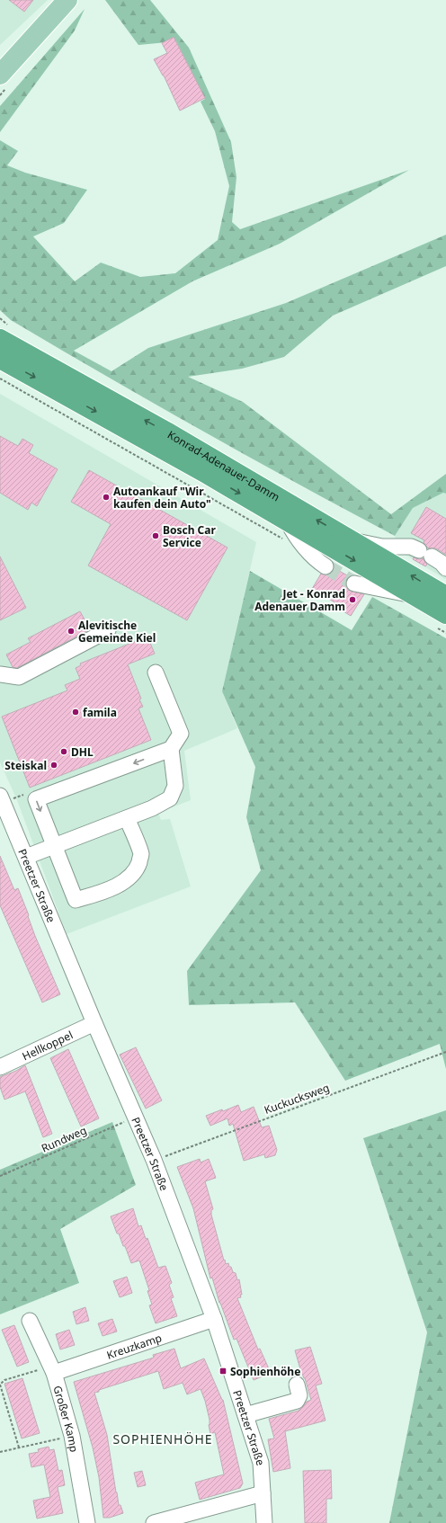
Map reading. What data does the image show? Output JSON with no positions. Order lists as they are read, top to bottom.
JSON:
{
  "streets": {
    "highway": ["Konrad-Adenauer-Damm"],
    "street": [
      "Preetzer Straße",
      "Hellkoppel",
      "Kreuzkamp",
      "Großer Kamp"
    ],
    "path": ["Kuckucksweg", "Rundweg"]
  },
  "crossings": [
    ["Preetzer Straße", "Hellkoppel"],
    ["Preetzer Straße", "Kuckucksweg"],
    ["Preetzer Straße", "Rundweg"],
    ["Preetzer Straße", "Kreuzkamp"],
    ["Kreuzkamp", "Großer Kamp"]
  ],
  "districts": ["SOPHIENHÖHE"],
  "places": {
    "other": [
      "Autoankauf \"Wir kaufen dein Auto\"",
      "Bosch Car Service",
      "Jet - Konrad Adenauer Damm",
      "Alevitische Gemeinde Kiel",
      "famila",
      "DHL",
      "Steiskal"
    ],
    "transit": ["Sophienhöhe"]
  }
}
